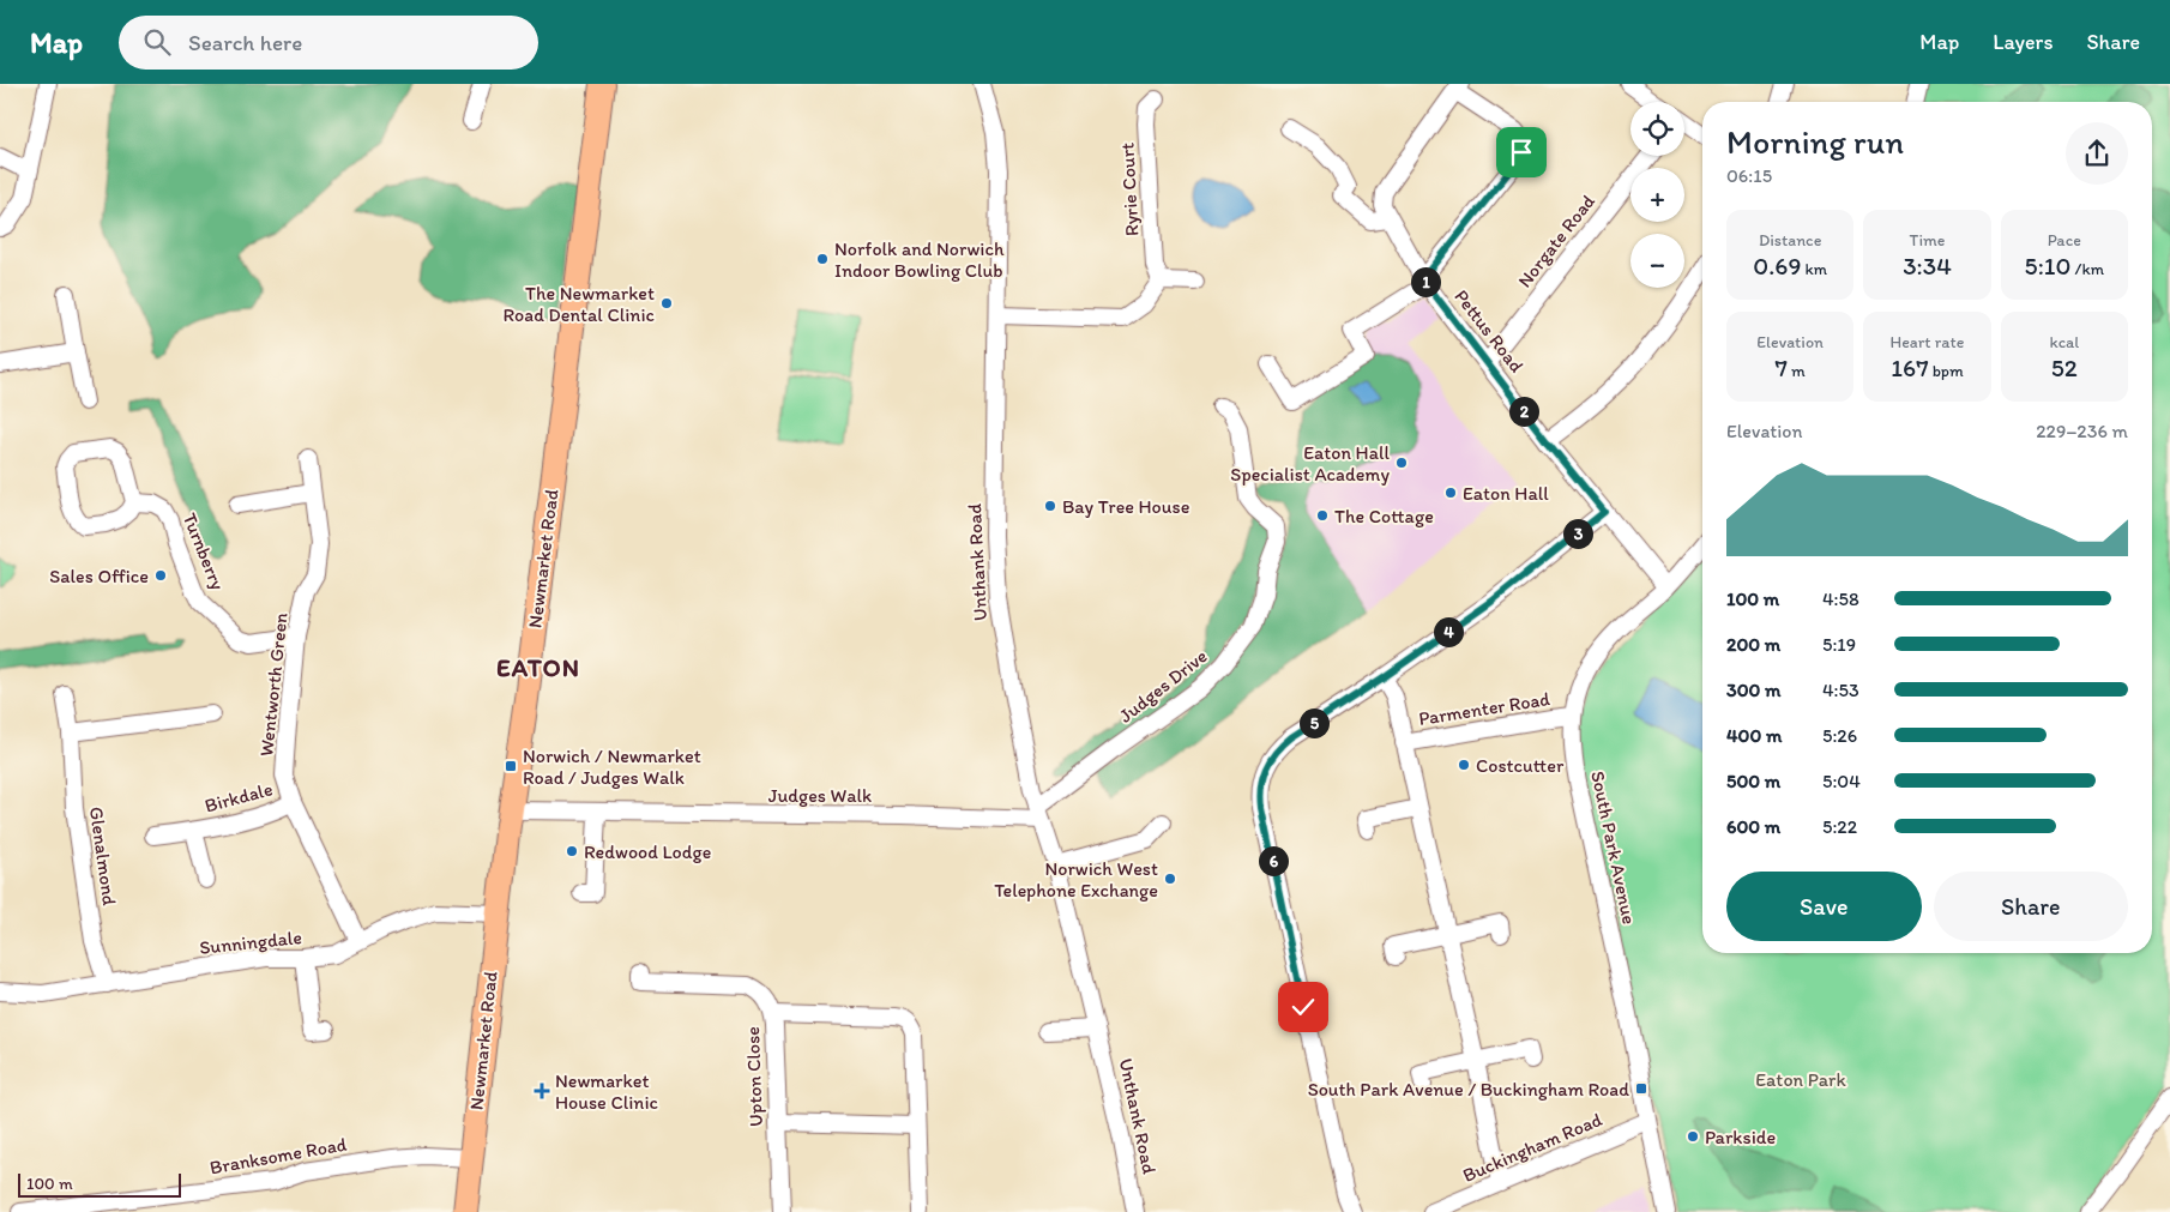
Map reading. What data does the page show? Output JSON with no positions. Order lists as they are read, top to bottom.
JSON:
{
  "streets": {
    "highway": ["Newmarket Road"],
    "street": [
      "Ryrie Court",
      "Norgate Road",
      "Pettus Road",
      "Turnberry",
      "Unthank Road",
      "Wentworth Green",
      "Judges Drive",
      "Parmenter Road",
      "Judges Walk",
      "Birkdale",
      "South Park Avenue",
      "Glenalmond",
      "Sunningdale",
      "Upton Close",
      "Buckingham Road",
      "Branksome Road"
    ]
  },
  "crossings": [
    ["Norgate Road", "Pettus Road"],
    ["Pettus Road", "South Park Avenue"],
    ["Turnberry", "Wentworth Green"],
    ["Newmarket Road", "Judges Walk"],
    ["Newmarket Road", "Sunningdale"],
    ["Newmarket Road", "Branksome Road"],
    ["Unthank Road", "Judges Drive"],
    ["Unthank Road", "Judges Walk"],
    ["Wentworth Green", "Birkdale"],
    ["Wentworth Green", "Sunningdale"],
    ["Judges Drive", "Judges Walk"],
    ["Parmenter Road", "South Park Avenue"],
    ["South Park Avenue", "Buckingham Road"],
    ["Glenalmond", "Sunningdale"]
  ],
  "districts": ["EATON"],
  "parks": ["Eaton Park"],
  "places": {
    "other": [
      "Norfolk and Norwich Indoor Bowling Club",
      "The Newmarket Road Dental Clinic",
      "Eaton Hall Specialist Academy",
      "Eaton Hall",
      "Bay Tree House",
      "The Cottage",
      "Sales Office",
      "Costcutter",
      "Redwood Lodge",
      "Norwich West Telephone Exchange",
      "Parkside"
    ],
    "transit": ["Norwich / Newmarket Road / Judges Walk", "South Park Avenue / Buckingham Road"],
    "health": ["Newmarket House Clinic"]
  },
  "scale_bar": "100 m",
  "page": {
    "header": "Map",
    "search": "Search here",
    "nav": ["Map", "Layers", "Share"],
    "map_buttons": ["+", "−"],
    "heading": ["Morning run", "06:15"],
    "stats": [
      ["Distance", "0.69 km"],
      ["Time", "3:34"],
      ["Pace", "5:10 /km"],
      ["Elevation", "7 m"],
      ["Heart rate", "167 bpm"],
      ["kcal", "52"]
    ],
    "pins": [
      "1",
      "2",
      "3",
      "4",
      "5",
      "6"
    ],
    "chart": ["Elevation", "229–236 m"],
    "list": [
      {
        "name": "100 m",
        "note": "4:58"
      },
      {
        "name": "200 m",
        "note": "5:19"
      },
      {
        "name": "300 m",
        "note": "4:53"
      },
      {
        "name": "400 m",
        "note": "5:26"
      },
      {
        "name": "500 m",
        "note": "5:04"
      },
      {
        "name": "600 m",
        "note": "5:22"
      }
    ],
    "buttons": ["Save", "Share"],
    "scale": "100 m"
  }
}
